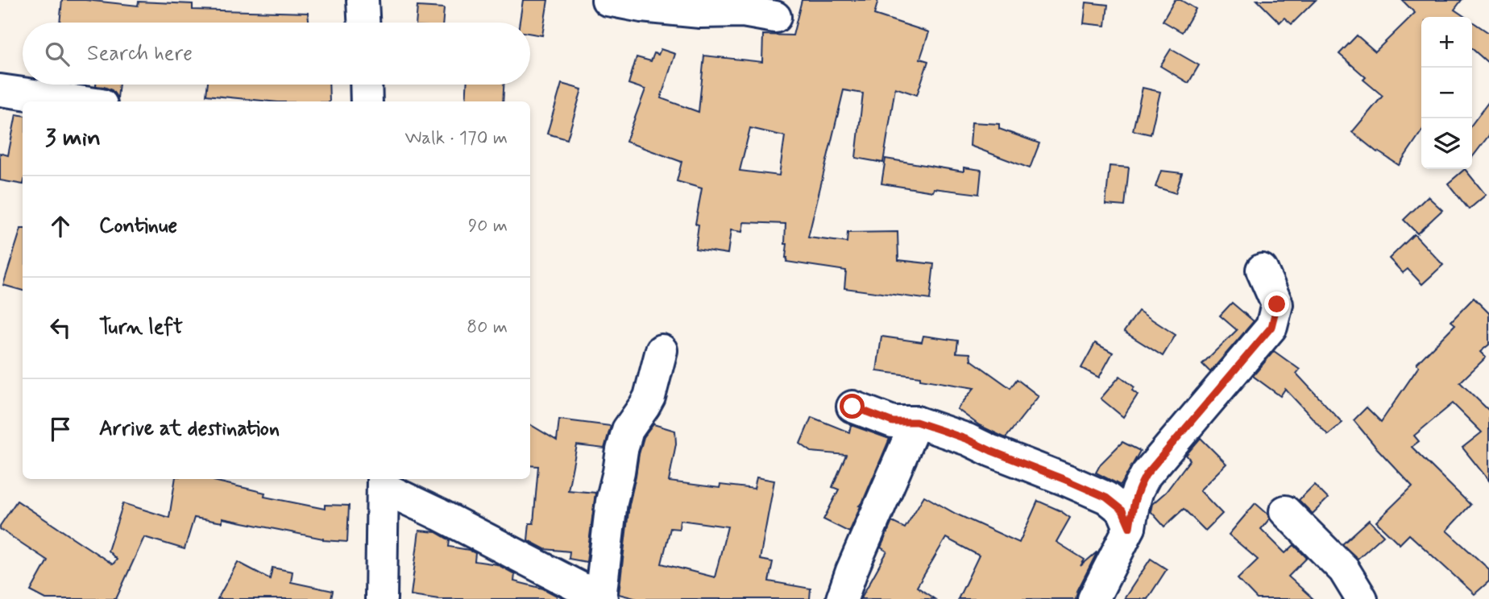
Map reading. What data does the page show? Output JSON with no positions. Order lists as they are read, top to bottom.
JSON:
{
  "page": {
    "map_buttons": ["+", "−"],
    "search": "Search here",
    "heading": ["3 min", "Walk · 170 m"],
    "list": [
      ["Continue", "90 m"],
      ["Turn left", "80 m"],
      "Arrive at destination"
    ]
  }
}
